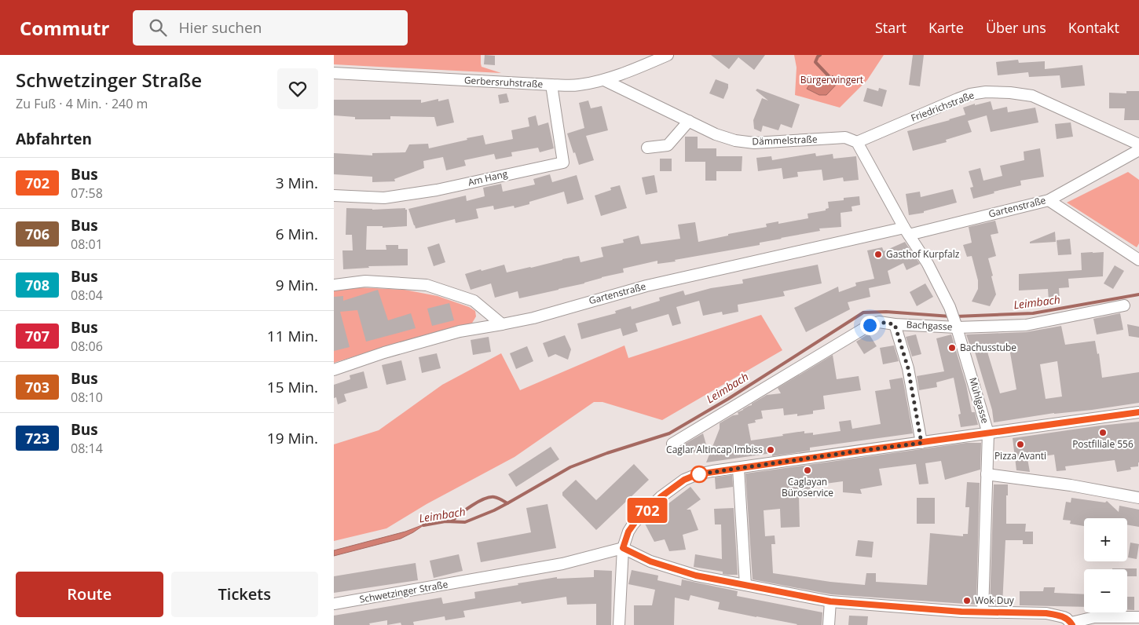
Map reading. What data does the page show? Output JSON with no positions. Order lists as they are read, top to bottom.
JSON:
{
  "streets": {
    "street": [
      "Gerbersruhstraße",
      "Friedrichstraße",
      "Dämmelstraße",
      "Am Hang",
      "Gartenstraße",
      "Bachgasse",
      "Mühlgasse",
      "Schwetzinger Straße"
    ]
  },
  "crossings": [
    ["Gerbersruhstraße", "Dämmelstraße"],
    ["Gerbersruhstraße", "Am Hang"],
    ["Friedrichstraße", "Dämmelstraße"],
    ["Gartenstraße", "Mühlgasse"],
    ["Bachgasse", "Mühlgasse"]
  ],
  "water": ["Leimbach"],
  "parks": ["Bürgerwingert"],
  "places": [
    "Gasthof Kurpfalz",
    "Bachusstube",
    "Postfiliale 556",
    "Pizza Avanti",
    "Caglar Altincap Imbiss",
    "Caglayan Büroservice",
    "Wok Duy"
  ],
  "lines": ["bus line 702"],
  "page": {
    "header": "Commutr",
    "search": "Hier suchen",
    "nav": [
      "Start",
      "Karte",
      "Über uns",
      "Kontakt"
    ],
    "heading": [
      ["Schwetzinger Straße", "Zu Fuß · 4 Min. · 240 m"],
      "Abfahrten"
    ],
    "on_map": "702",
    "list": [
      {
        "mark": "702",
        "name": "Bus",
        "note": "07:58",
        "value": "3 Min."
      },
      {
        "mark": "706",
        "name": "Bus",
        "note": "08:01",
        "value": "6 Min."
      },
      {
        "mark": "708",
        "name": "Bus",
        "note": "08:04",
        "value": "9 Min."
      },
      {
        "mark": "707",
        "name": "Bus",
        "note": "08:06",
        "value": "11 Min."
      },
      {
        "mark": "703",
        "name": "Bus",
        "note": "08:10",
        "value": "15 Min."
      },
      {
        "mark": "723",
        "name": "Bus",
        "note": "08:14",
        "value": "19 Min."
      }
    ],
    "map_buttons": ["+", "−"],
    "buttons": ["Route", "Tickets"]
  }
}
